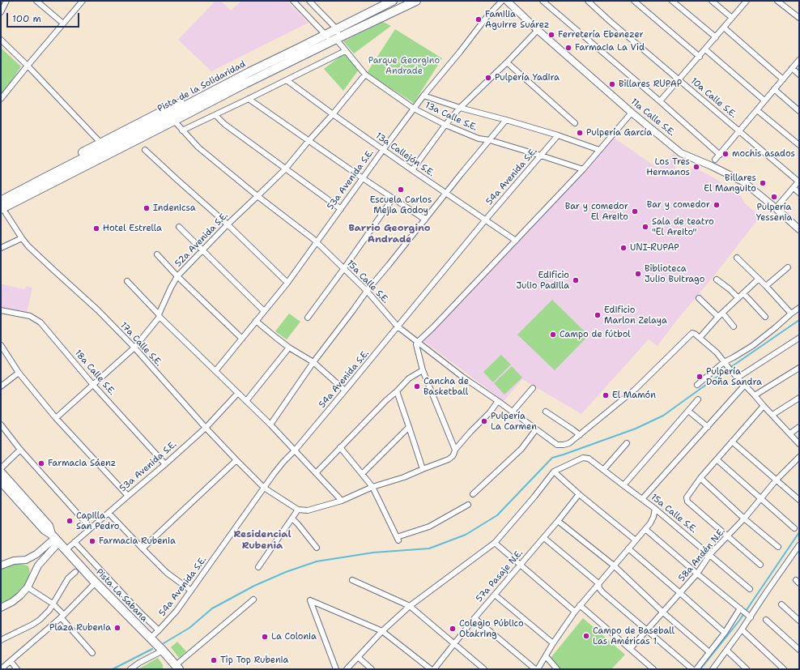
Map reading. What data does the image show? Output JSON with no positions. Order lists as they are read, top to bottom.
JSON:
{
  "streets": {
    "main road": ["Pista de la Solidaridad", "Pista La Sabana"],
    "street": [
      "10a Calle S.E.",
      "13a Calle S.E.",
      "11a Calle S.E.",
      "13a Callejón S.E.",
      "54a Avenida S.E.",
      "53a Avenida S.E.",
      "52a Avenida S.E.",
      "15a Calle S.E.",
      "17a Calle S.E.",
      "18a Calle S.E.",
      "58a Andén N.E.",
      "57a Pasaje N.E."
    ]
  },
  "crossings": [
    ["Pista de la Solidaridad", "13a Calle S.E."],
    ["Pista de la Solidaridad", "15a Calle S.E."],
    ["Pista de la Solidaridad", "17a Calle S.E."],
    ["13a Calle S.E.", "54a Avenida S.E."],
    ["13a Calle S.E.", "53a Avenida S.E."],
    ["13a Calle S.E.", "52a Avenida S.E."],
    ["13a Callejón S.E.", "54a Avenida S.E."],
    ["13a Callejón S.E.", "53a Avenida S.E."],
    ["13a Callejón S.E.", "52a Avenida S.E."],
    ["54a Avenida S.E.", "15a Calle S.E."],
    ["54a Avenida S.E.", "17a Calle S.E."],
    ["54a Avenida S.E.", "Pista La Sabana"],
    ["53a Avenida S.E.", "15a Calle S.E."],
    ["53a Avenida S.E.", "17a Calle S.E."],
    ["53a Avenida S.E.", "18a Calle S.E."],
    ["53a Avenida S.E.", "Pista La Sabana"],
    ["52a Avenida S.E.", "15a Calle S.E."],
    ["52a Avenida S.E.", "17a Calle S.E."],
    ["52a Avenida S.E.", "18a Calle S.E."],
    ["15a Calle S.E.", "58a Andén N.E."]
  ],
  "districts": ["Barrio Georgino Andrade", "Residencial Rubenia"],
  "parks": ["Parque Georgino Andrade"],
  "places": [
    "Familia Aguirre Suárez",
    "Ferretería Ebenezer",
    "Farmacia La Vid",
    "Pulpería Yadira",
    "Billares RUPAP",
    "Pulpería García",
    "mochis asados",
    "Los Tres Hermanos",
    "Billares El Manguito",
    "Escuela Carlos Mejia Godoy",
    "Pulpería Yessenia",
    "Bar y comedor",
    "Indenicsa",
    "Bar y comedor El Areito",
    "Sala de teatro \"El Areito\"",
    "Hotel Estrella",
    "UNI-RUPAP",
    "Biblioteca Julio Buitrago",
    "Edificio Julio Padilla",
    "Edificio Marlon Zelaya",
    "Campo de fútbol",
    "Pulpería Doña Sandra",
    "Cancha de Basketball",
    "El Mamón",
    "Pulpería La Carmen",
    "Farmacia Sáenz",
    "Capilla San Pedro",
    "Farmacia Rubenia",
    "Plaza Rubenia",
    "Colegio Público Otakring",
    "Campo de Baseball Las Américas 1",
    "La Colonia",
    "Tip Top Rubenia"
  ],
  "scale_bar": "100 m"
}
